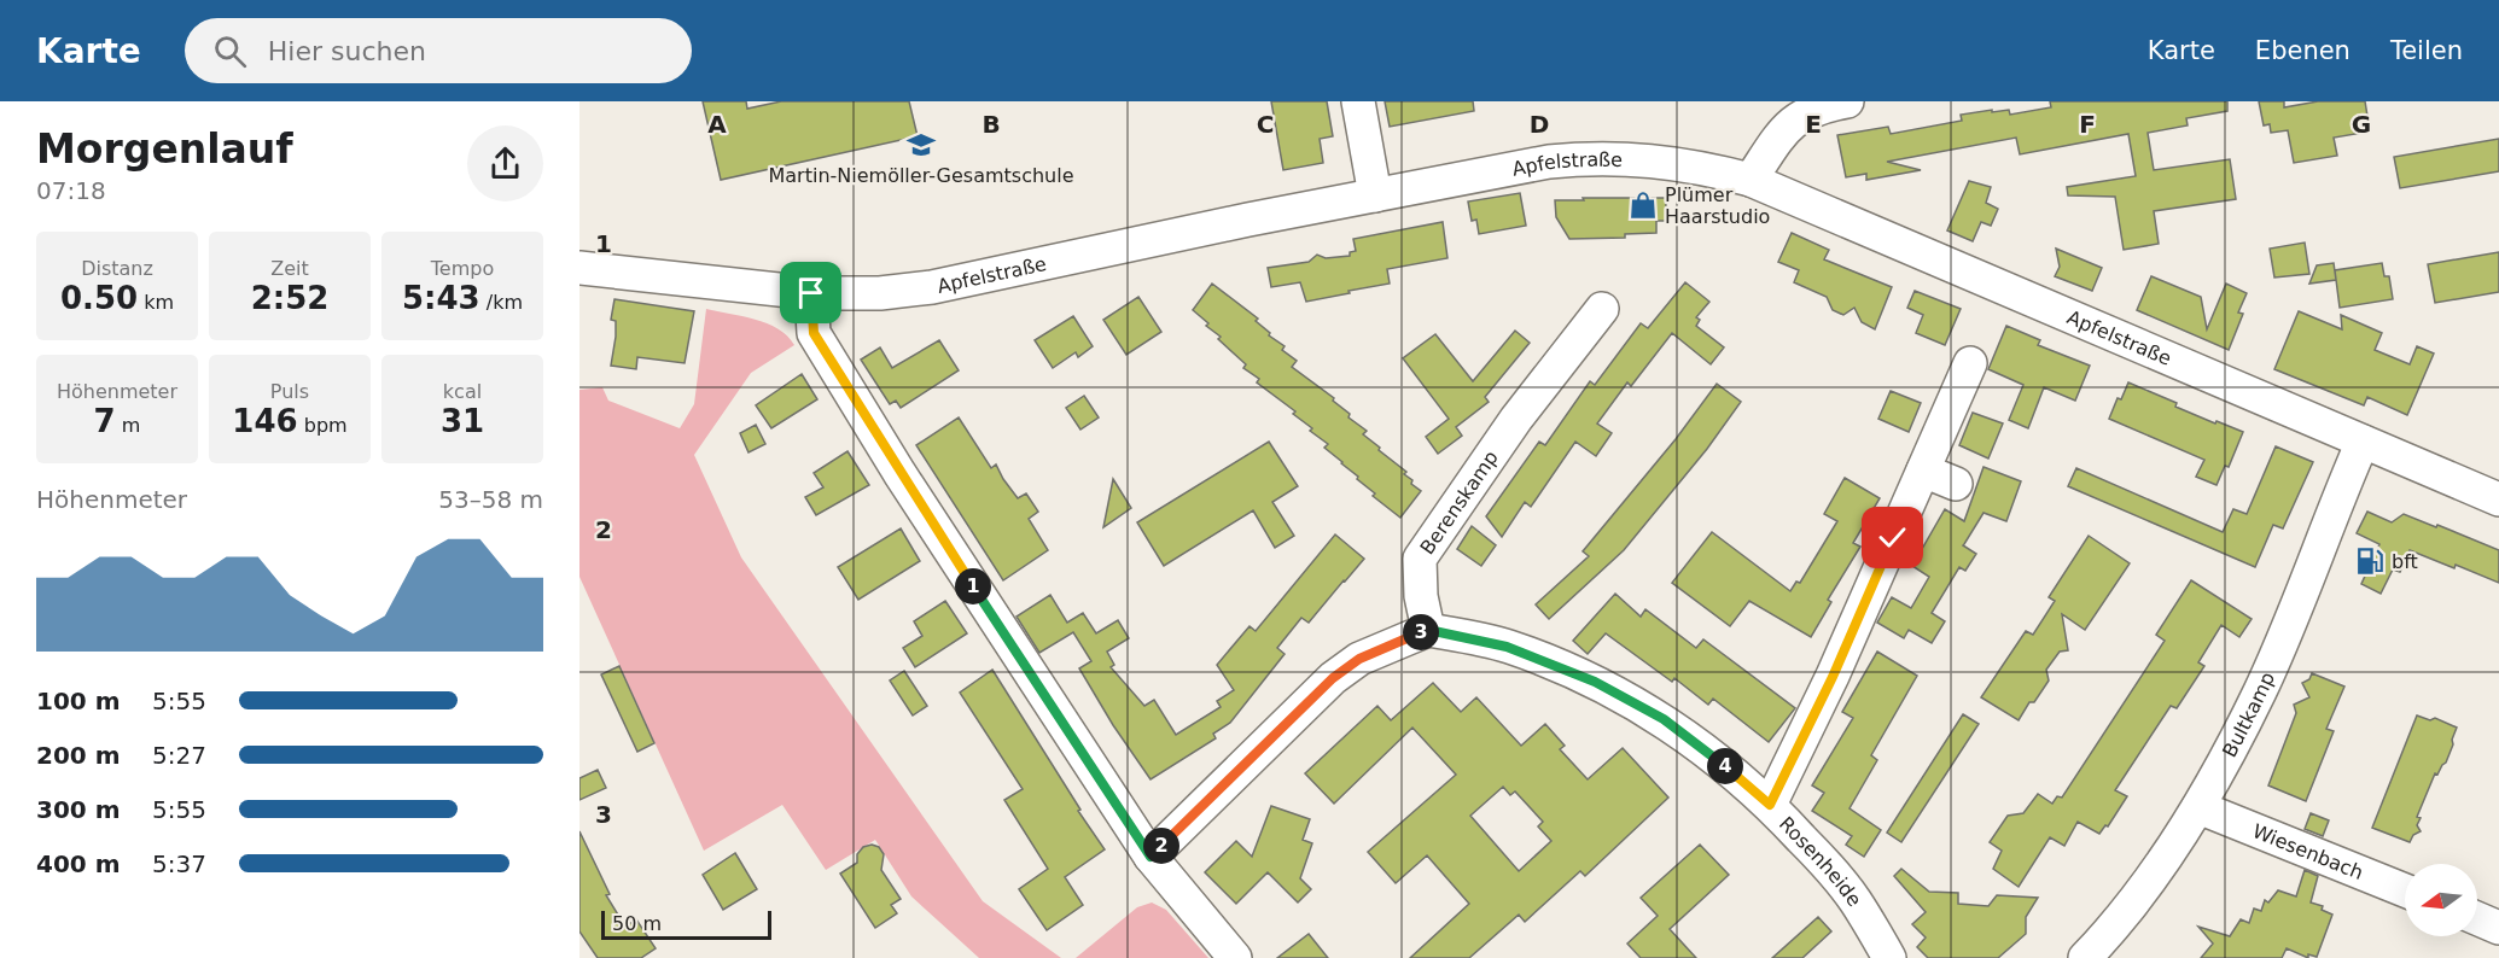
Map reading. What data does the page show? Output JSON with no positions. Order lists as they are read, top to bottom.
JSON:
{
  "streets": {
    "street": [
      "Apfelstraße",
      "Berenskamp",
      "Bultkamp",
      "Wiesenbach",
      "Rosenheide"
    ]
  },
  "crossings": [
    ["Apfelstraße", "Bultkamp"],
    ["Berenskamp", "Rosenheide"],
    ["Bultkamp", "Wiesenbach"]
  ],
  "places": {
    "school or university": ["Martin-Niemöller-Gesamtschule"],
    "shop": ["Plümer Haarstudio"],
    "fuel station": ["bft"]
  },
  "scale_bar": "50 m",
  "north": "left",
  "page": {
    "header": "Karte",
    "search": "Hier suchen",
    "nav": ["Karte", "Ebenen", "Teilen"],
    "heading": ["Morgenlauf", "07:18"],
    "stats": [
      ["Distanz", "0.50 km"],
      ["Zeit", "2:52"],
      ["Tempo", "5:43 /km"],
      ["Höhenmeter", "7 m"],
      ["Puls", "146 bpm"],
      ["kcal", "31"]
    ],
    "chart": ["Höhenmeter", "53–58 m"],
    "pins": [
      "1",
      "3",
      "4",
      "2"
    ],
    "list": [
      {
        "name": "100 m",
        "note": "5:55"
      },
      {
        "name": "200 m",
        "note": "5:27"
      },
      {
        "name": "300 m",
        "note": "5:55"
      },
      {
        "name": "400 m",
        "note": "5:37"
      }
    ],
    "scale": "50 m"
  },
  "grid": {
    "columns": [
      "A",
      "B",
      "C",
      "D",
      "E",
      "F",
      "G"
    ],
    "rows": ["1", "2", "3"]
  }
}
